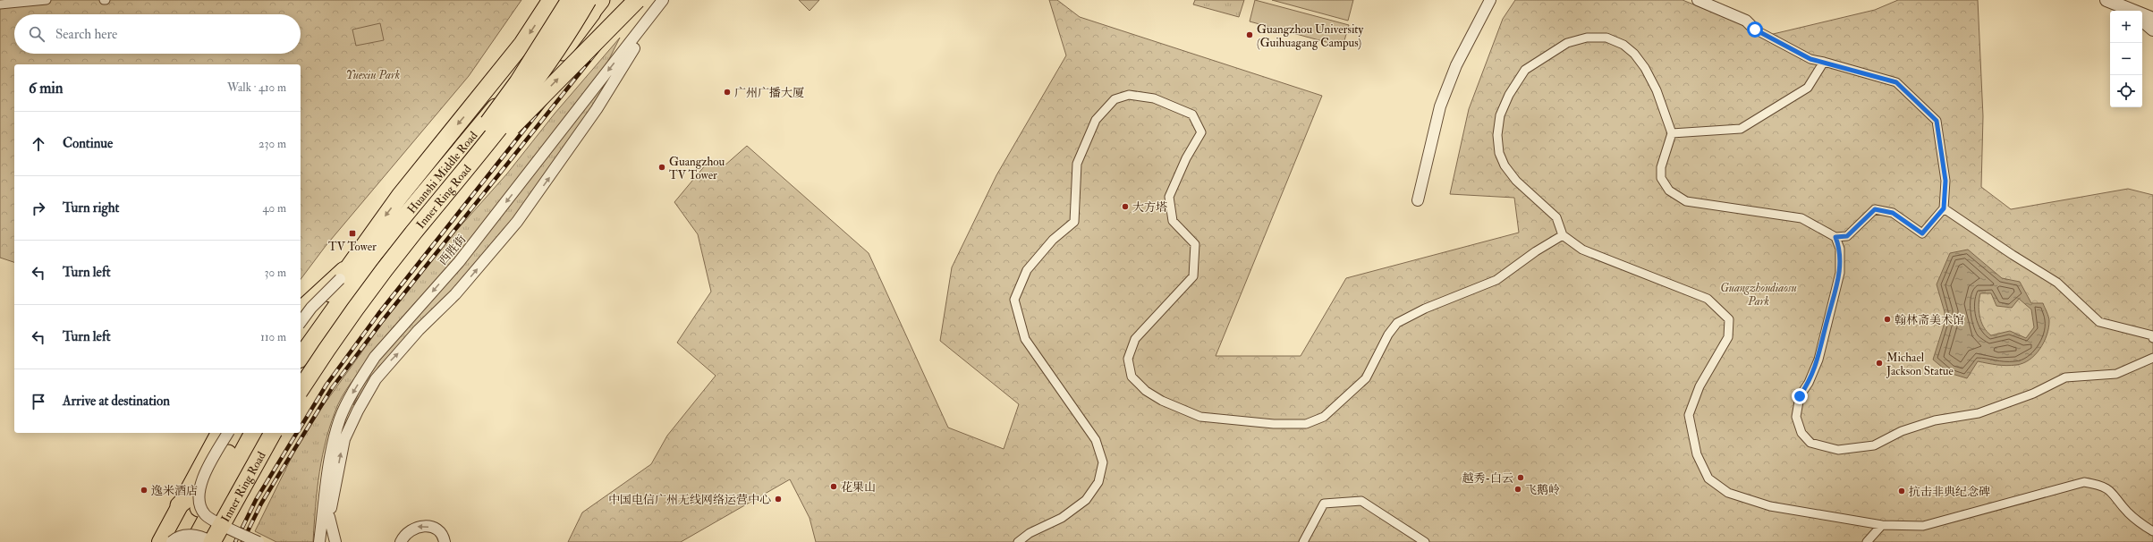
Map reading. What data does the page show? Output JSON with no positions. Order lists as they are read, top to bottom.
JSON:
{
  "streets": {
    "highway": ["Huanshi Middle Road", "Inner Ring Road"],
    "street": ["西胜街"]
  },
  "crossings": [
    ["Huanshi Middle Road", "Inner Ring Road"]
  ],
  "parks": ["Yuexiu Park", "Guangzhoudiaosu Park"],
  "places": {
    "other": [
      "Guangzhou University (Guihuagang Campus)",
      "广州广播大厦",
      "Guangzhou TV Tower",
      "大方塔",
      "翰林斋美术馆",
      "Michael Jackson Statue",
      "越秀-白云",
      "花果山",
      "飞鹅岭",
      "逸米酒店",
      "抗击非典纪念碑",
      "中国电信广州无线网络运营中心"
    ],
    "transit": ["TV Tower"]
  },
  "page": {
    "map_buttons": ["+", "−"],
    "search": "Search here",
    "heading": ["6 min", "Walk · 410 m"],
    "list": [
      ["Continue", "230 m"],
      ["Turn right", "40 m"],
      ["Turn left", "30 m"],
      ["Turn left", "110 m"],
      "Arrive at destination"
    ]
  }
}
